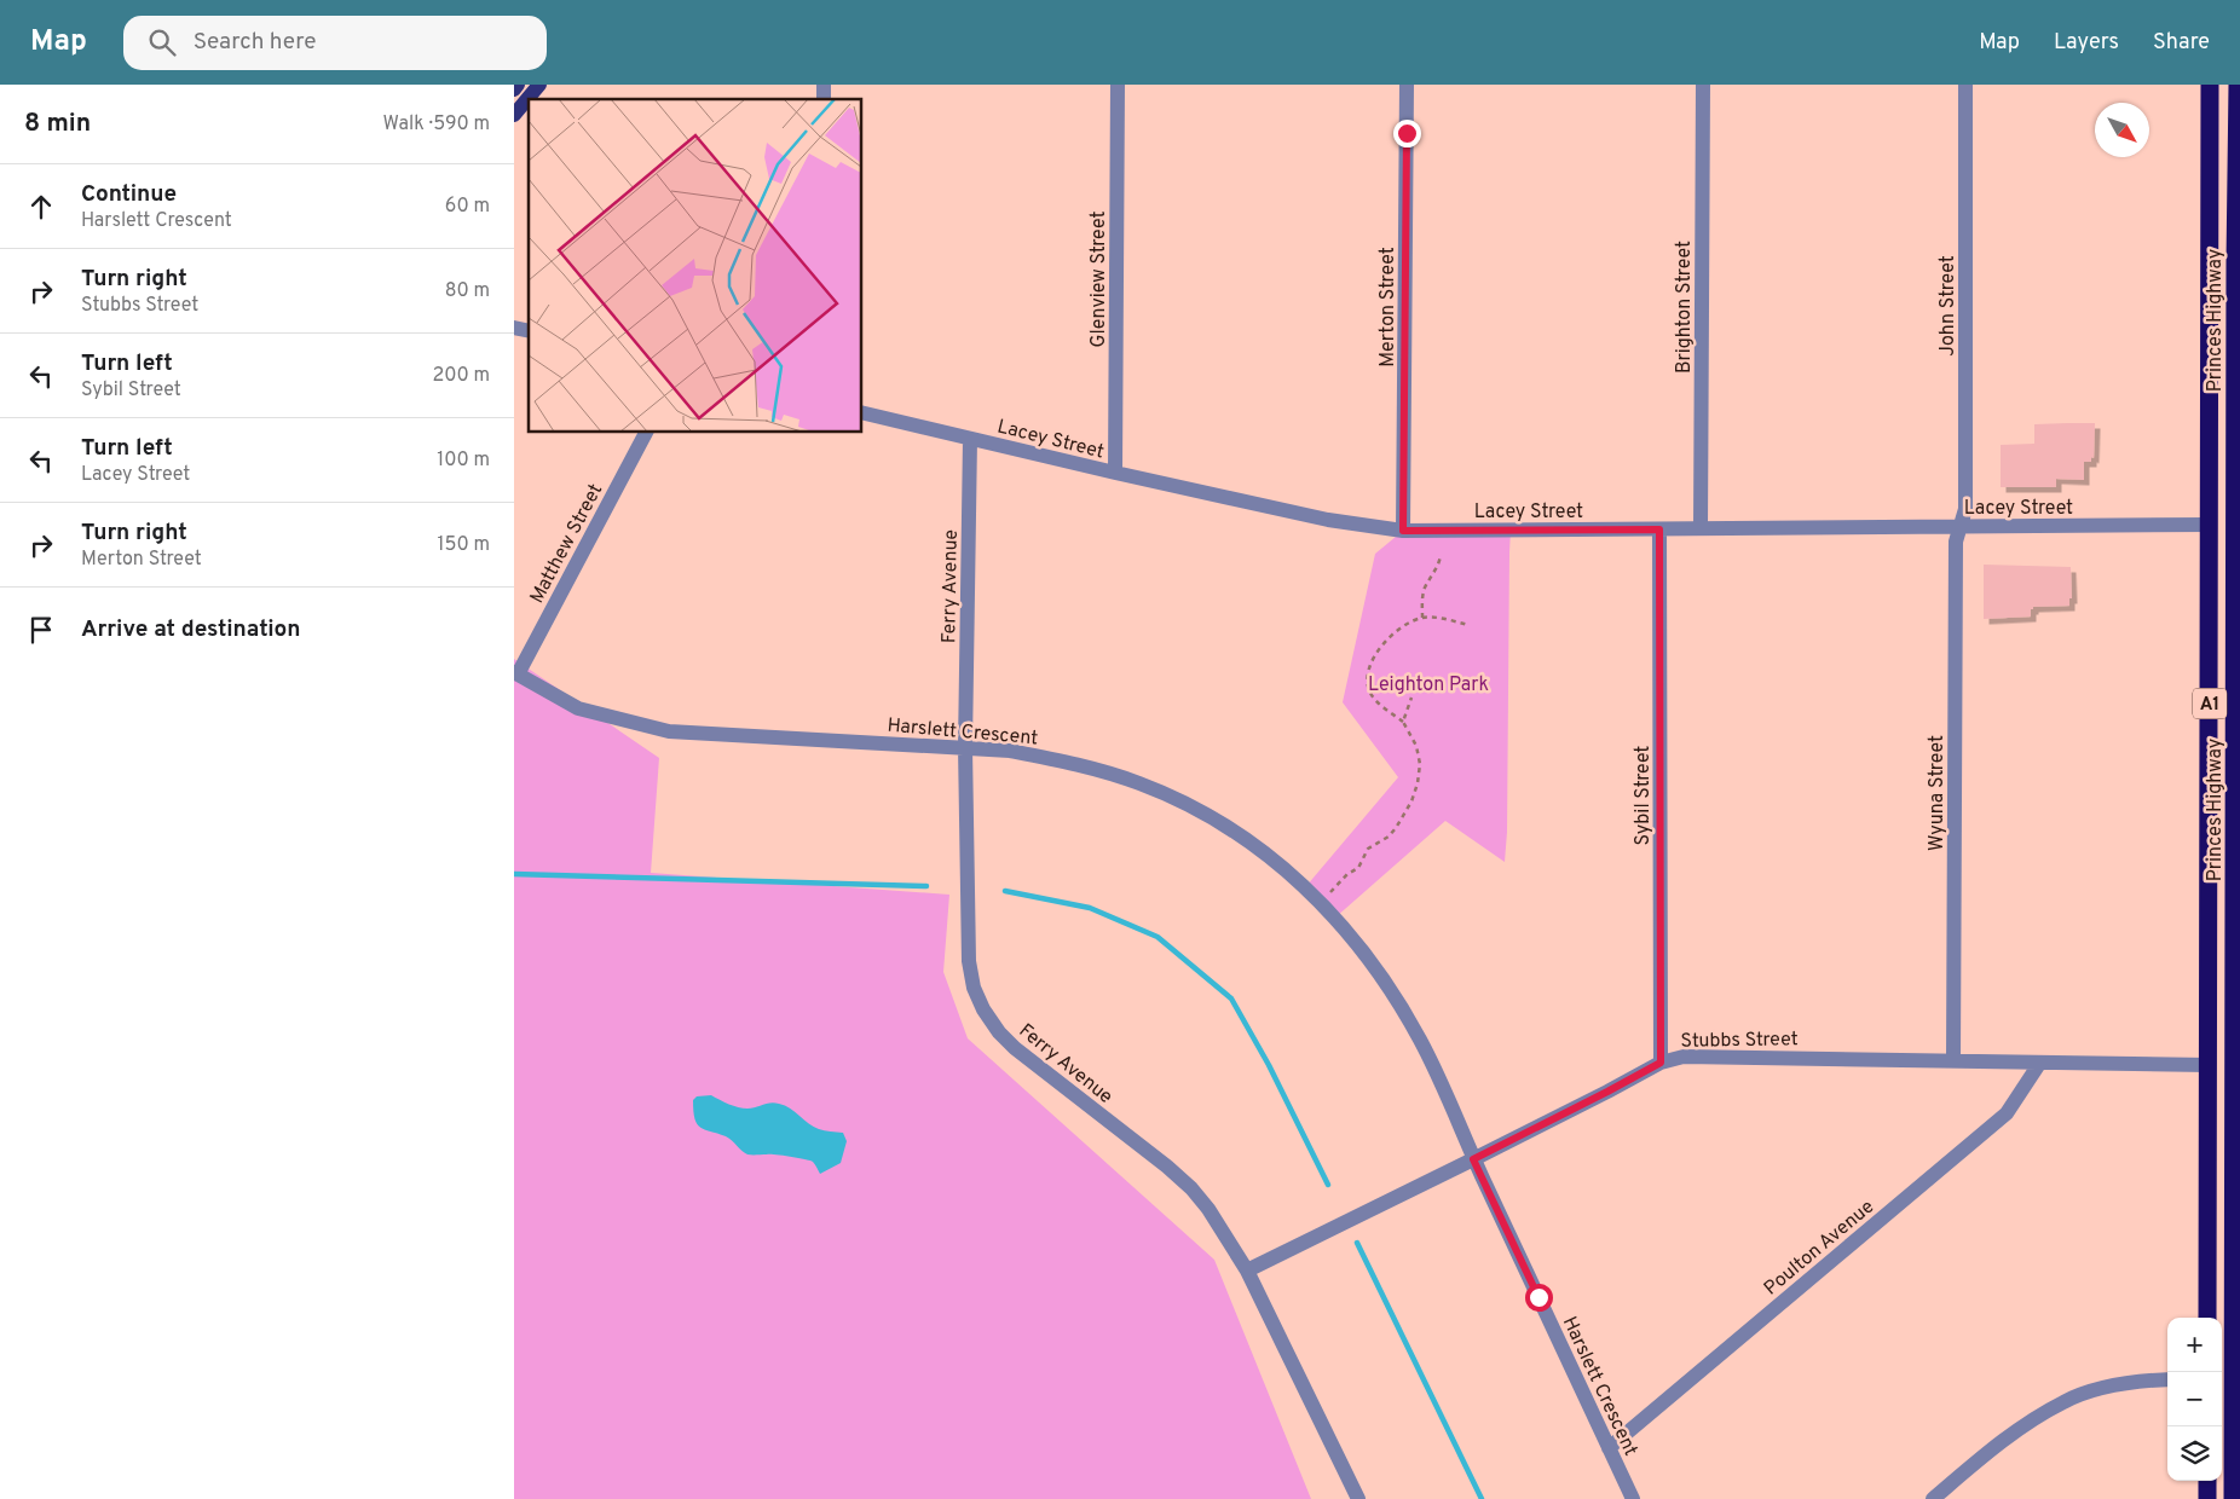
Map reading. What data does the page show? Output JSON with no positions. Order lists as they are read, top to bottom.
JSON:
{
  "streets": {
    "highway": ["Princes Highway", "A1"],
    "street": [
      "Glenview Street",
      "John Street",
      "Merton Street",
      "Brighton Street",
      "Lacey Street",
      "Matthew Street",
      "Ferry Avenue",
      "Harslett Crescent",
      "Wyuna Street",
      "Sybil Street",
      "Stubbs Street",
      "Poulton Avenue"
    ]
  },
  "crossings": [
    ["Glenview Street", "Lacey Street"],
    ["John Street", "Lacey Street"],
    ["John Street", "Wyuna Street"],
    ["Merton Street", "Lacey Street"],
    ["Brighton Street", "Lacey Street"],
    ["Princes Highway", "Lacey Street"],
    ["Princes Highway", "Stubbs Street"],
    ["Lacey Street", "Ferry Avenue"],
    ["Lacey Street", "Wyuna Street"],
    ["Lacey Street", "Sybil Street"],
    ["Matthew Street", "Harslett Crescent"],
    ["Ferry Avenue", "Harslett Crescent"],
    ["Ferry Avenue", "Stubbs Street"],
    ["Harslett Crescent", "Stubbs Street"],
    ["Harslett Crescent", "Poulton Avenue"],
    ["Wyuna Street", "Stubbs Street"],
    ["Sybil Street", "Stubbs Street"],
    ["Stubbs Street", "Poulton Avenue"]
  ],
  "parks": ["Leighton Park"],
  "north": "bottom right",
  "page": {
    "header": "Map",
    "search": "Search here",
    "nav": ["Map", "Layers", "Share"],
    "heading": ["8 min", "Walk · 590 m"],
    "list": [
      ["Continue", "Harslett Crescent", "60 m"],
      ["Turn right", "Stubbs Street", "80 m"],
      ["Turn left", "Sybil Street", "200 m"],
      ["Turn left", "Lacey Street", "100 m"],
      ["Turn right", "Merton Street", "150 m"],
      "Arrive at destination"
    ],
    "map_buttons": ["+", "−"]
  }
}
